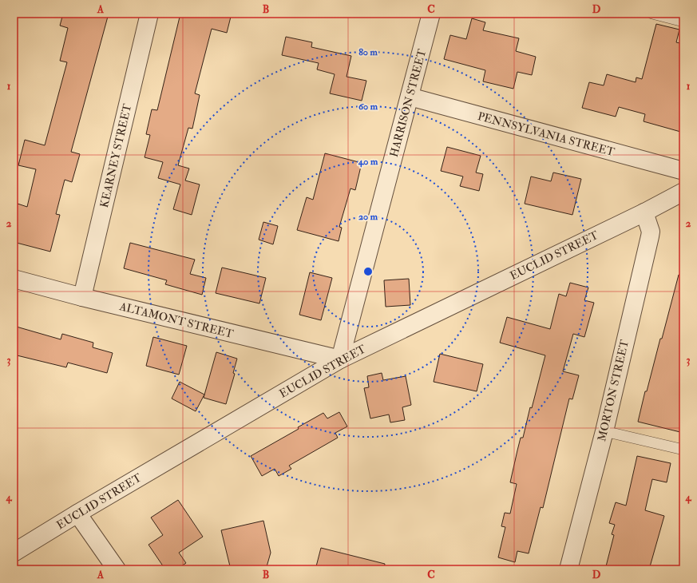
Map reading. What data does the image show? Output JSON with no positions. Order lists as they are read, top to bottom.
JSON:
{
  "streets": {
    "street": [
      "HARRISON STREET",
      "PENNSYLVANIA STREET",
      "KEARNEY STREET",
      "EUCLID STREET",
      "ALTAMONT STREET",
      "MORTON STREET"
    ]
  },
  "crossings": [
    ["HARRISON STREET", "PENNSYLVANIA STREET"],
    ["HARRISON STREET", "EUCLID STREET"],
    ["HARRISON STREET", "ALTAMONT STREET"],
    ["KEARNEY STREET", "ALTAMONT STREET"],
    ["EUCLID STREET", "ALTAMONT STREET"],
    ["EUCLID STREET", "MORTON STREET"]
  ],
  "grid": {
    "columns": [
      "A",
      "B",
      "C",
      "D"
    ],
    "rows": [
      "1",
      "2",
      "3",
      "4"
    ]
  },
  "rings": [
    "80 m",
    "60 m",
    "40 m",
    "20 m"
  ]
}
